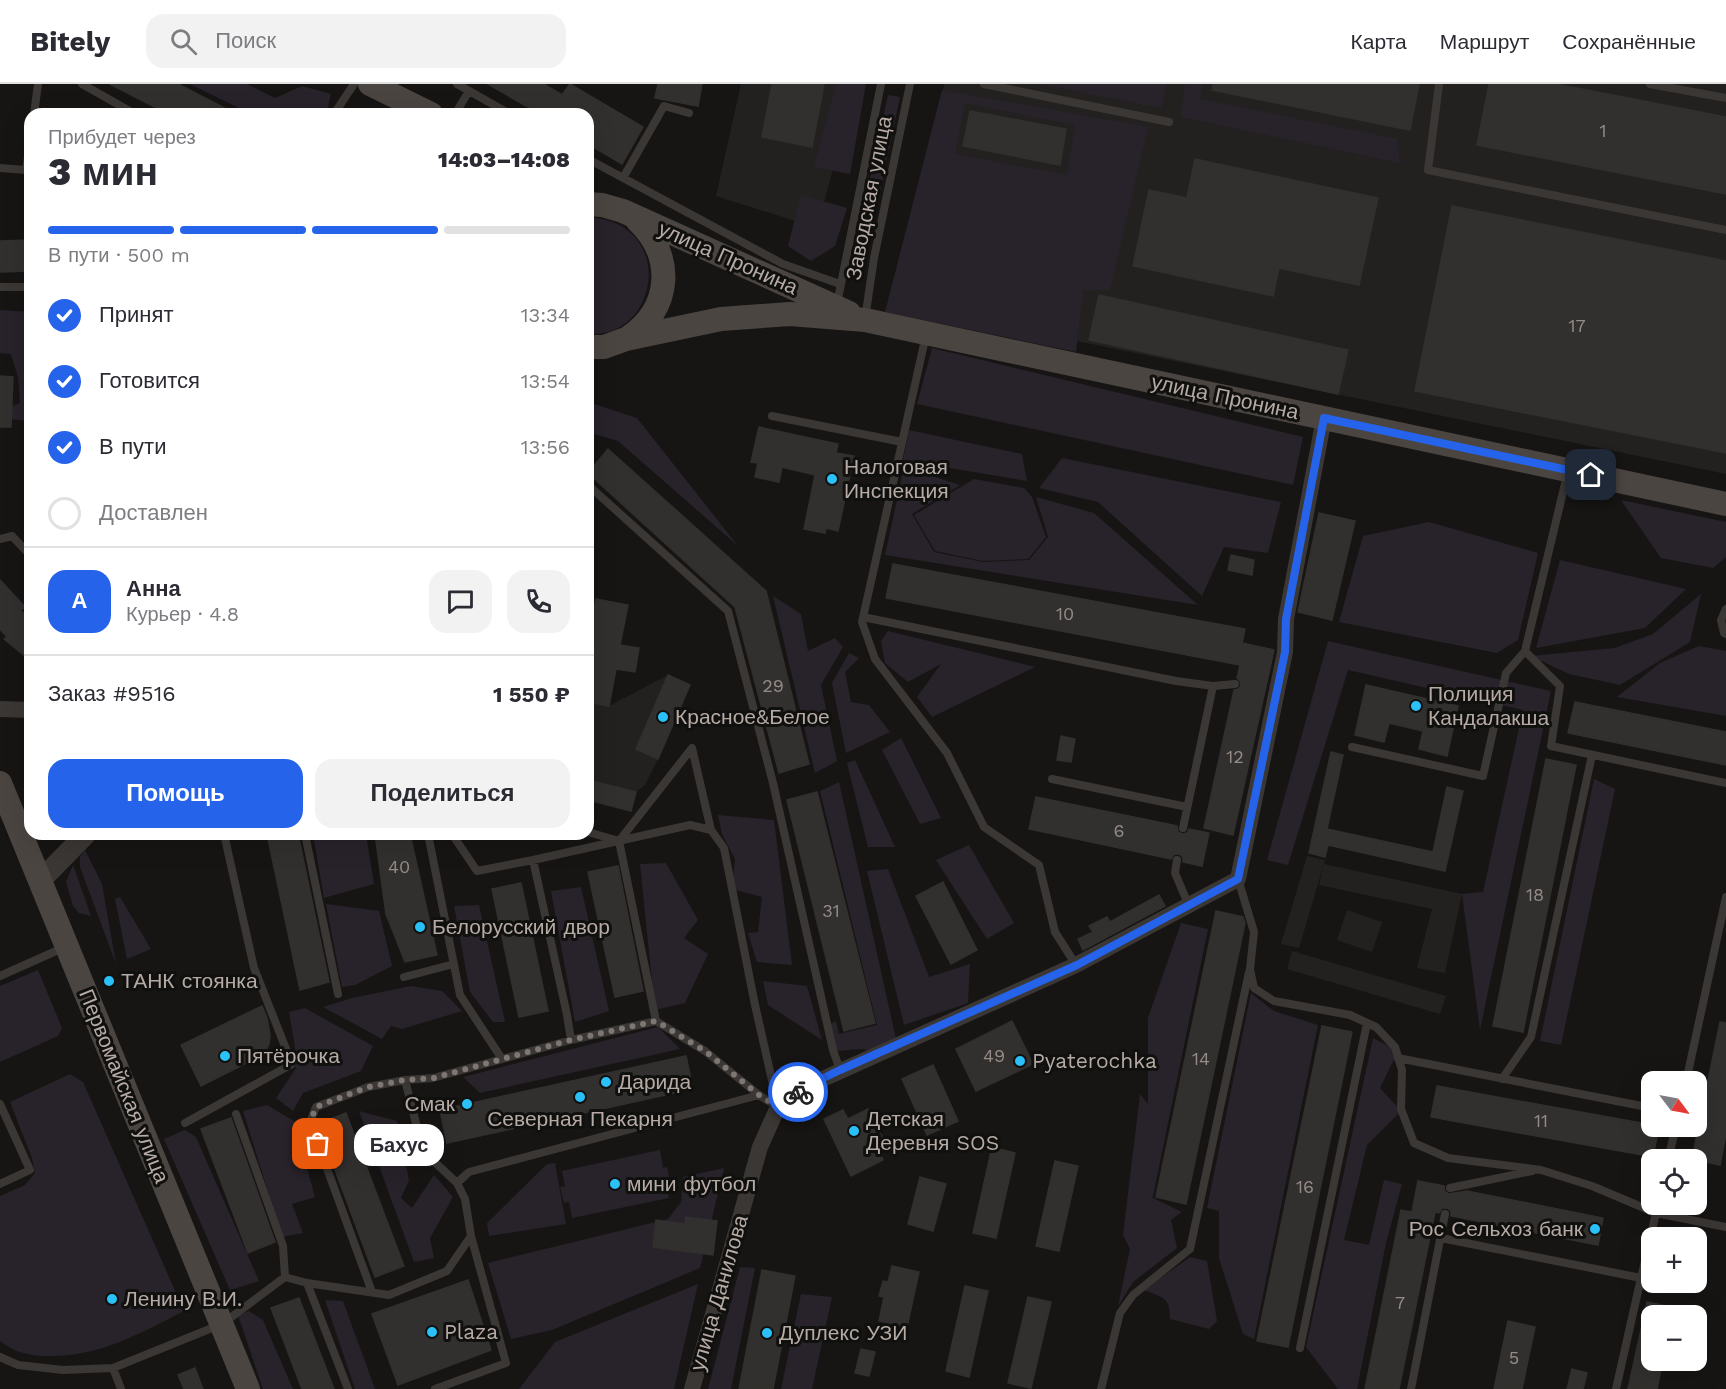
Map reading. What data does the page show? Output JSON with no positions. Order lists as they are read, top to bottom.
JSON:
{
  "streets": {
    "main road": ["улица Пронина", "Первомайская улица"],
    "street": ["улица Данилова"],
    "lane": ["Заводская улица"]
  },
  "crossings": [
    ["Заводская улица", "улица Пронина"]
  ],
  "places": [
    "Налоговая Инспекция",
    "Полиция Кандалакша",
    "Красное&Белое",
    "Белорусский двор",
    "ТАНК стоянка",
    "Пятёрочка",
    "Pyaterochka",
    "Дарида",
    "Северная Пекарня",
    "Смак",
    "Детская Деревня SOS",
    "Бахус",
    "мини футбол",
    "Рос Сельхоз банк",
    "Ленину В.И.",
    "Plaza",
    "Дуплекс УЗИ"
  ],
  "house_numbers": [
    "1",
    "17",
    "10",
    "29",
    "12",
    "6",
    "40",
    "18",
    "31",
    "49",
    "14",
    "11",
    "16",
    "7",
    "5"
  ],
  "north": "bottom right",
  "page": {
    "header": "Bitely",
    "search": "Поиск",
    "nav": ["Карта", "Маршрут", "Сохранённые"],
    "heading": ["3 мин", "Прибудет через", "14:03–14:08"],
    "panel": [
      "Анна",
      "Курьер · 4.8",
      "Заказ #9516",
      "1 550 ₽"
    ],
    "bar": "В пути · 500 m",
    "list": [
      ["Принят", "13:34"],
      ["Готовится", "13:54"],
      ["В пути", "13:56"],
      "Доставлен"
    ],
    "round": "А",
    "buttons": ["Помощь", "Поделиться"],
    "map_buttons": ["+", "−"],
    "bubble": "Бахус"
  }
}
